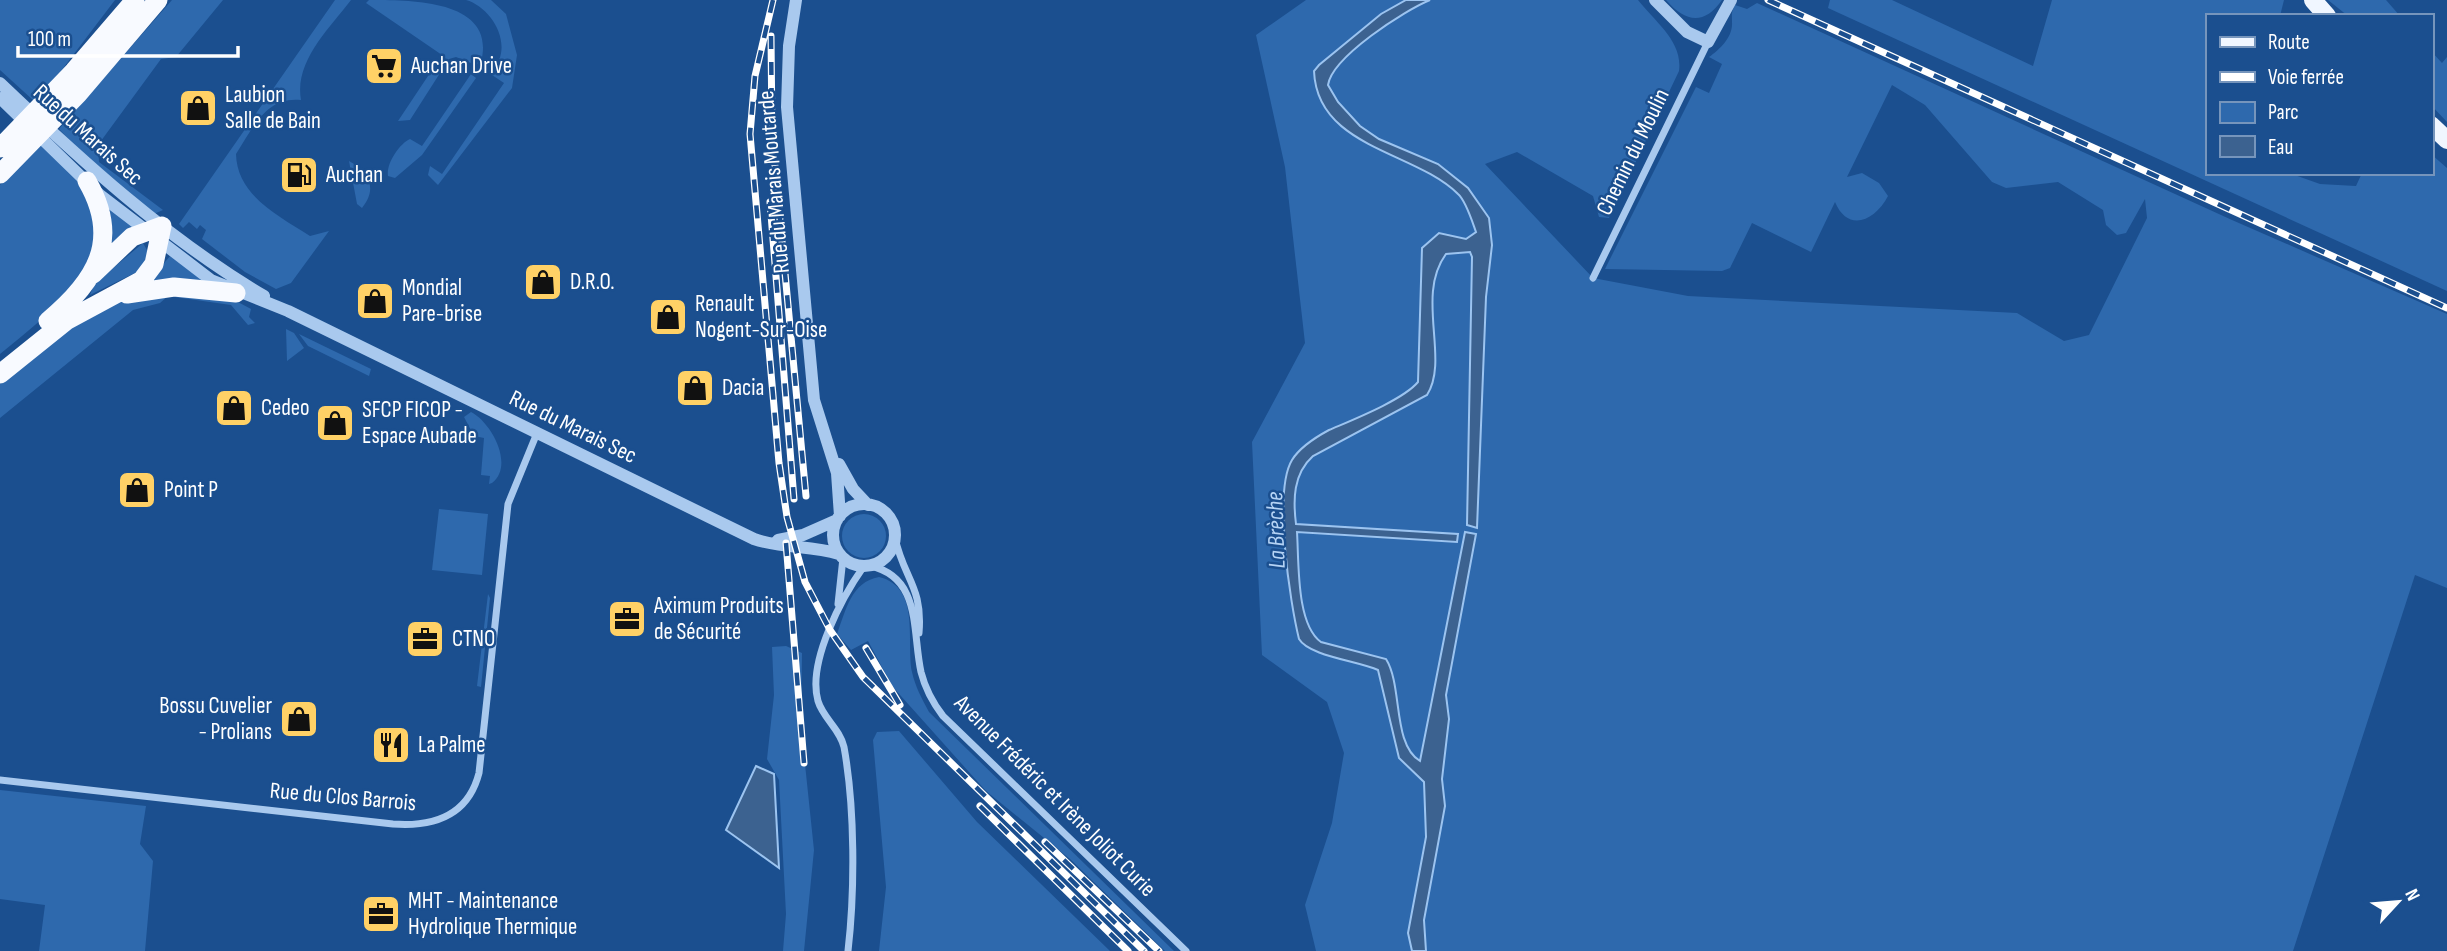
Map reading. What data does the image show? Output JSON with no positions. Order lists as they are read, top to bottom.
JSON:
{
  "streets": {
    "street": [
      "Rue du Marais Sec",
      "Chemin du Moulin",
      "Rue du Marais Moutarde",
      "Avenue Frédéric et Irène Joliot Curie",
      "Rue du Clos Barrois"
    ]
  },
  "crossings": [
    ["Rue du Marais Sec", "Rue du Marais Moutarde"],
    ["Rue du Marais Sec", "Avenue Frédéric et Irène Joliot Curie"],
    ["Rue du Marais Sec", "Rue du Clos Barrois"],
    ["Rue du Marais Moutarde", "Avenue Frédéric et Irène Joliot Curie"]
  ],
  "water": ["La Brèche"],
  "places": {
    "supermarket": ["Auchan Drive"],
    "shop": [
      "Laubion Salle de Bain",
      "D.R.O.",
      "Mondial Pare-brise",
      "Renault Nogent-Sur-Oise",
      "Dacia",
      "Cedeo",
      "SFCP FICOP - Espace Aubade",
      "Point P",
      "Bossu Cuvelier - Prolians"
    ],
    "fuel station": ["Auchan"],
    "office": ["Aximum Produits de Sécurité", "CTNO", "MHT - Maintenance Hydrolique Thermique"],
    "restaurant": ["La Palme"]
  },
  "legend": [
    "Route",
    "Voie ferrée",
    "Parc",
    "Eau"
  ],
  "scale_bar": "100 m",
  "north": "top right"
}
